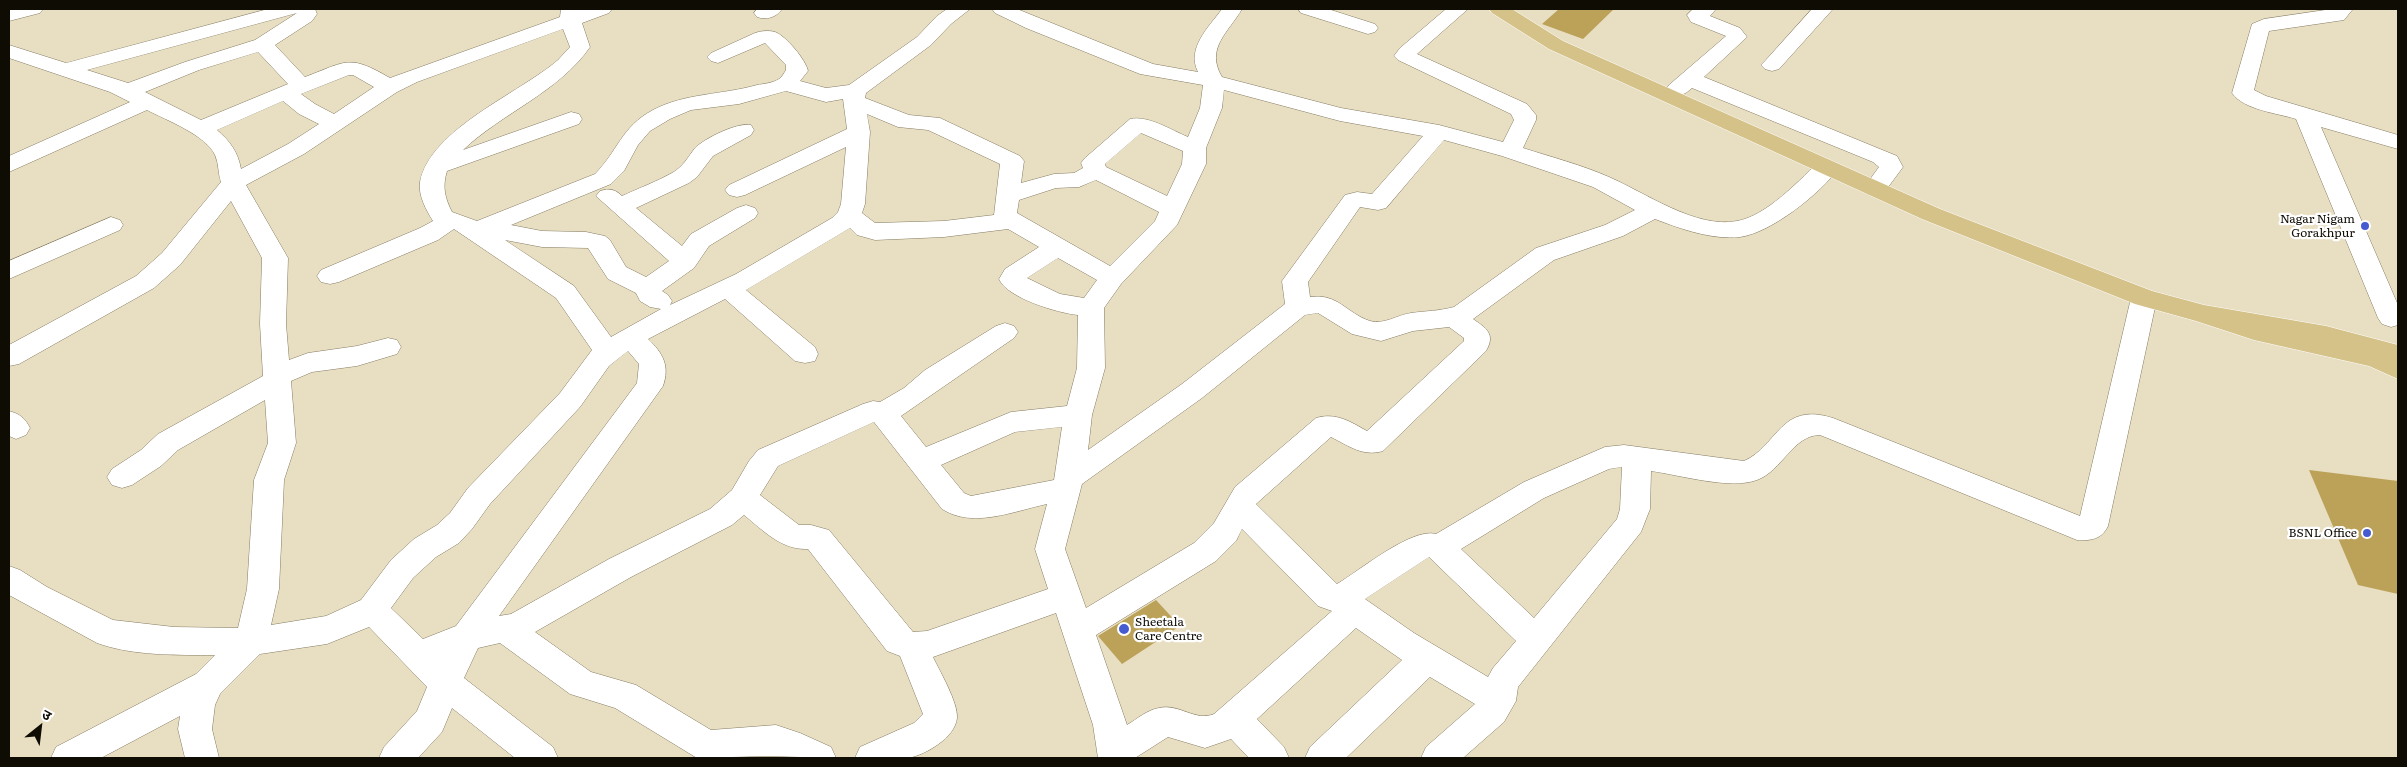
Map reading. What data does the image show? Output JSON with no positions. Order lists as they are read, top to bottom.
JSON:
{
  "places": ["Nagar Nigam Gorakhpur", "BSNL Office", "Sheetala Care Centre"],
  "north": "top right"
}
